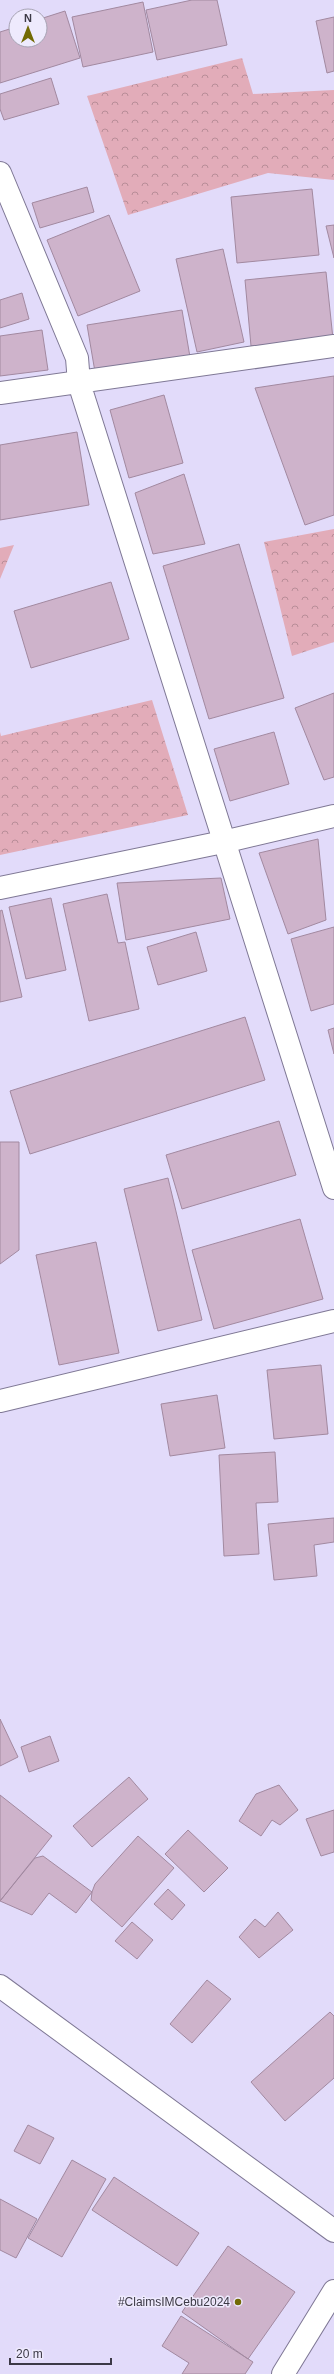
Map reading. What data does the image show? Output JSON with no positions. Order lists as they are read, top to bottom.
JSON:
{
  "places": ["#ClaimsIMCebu2024"],
  "scale_bar": "20 m",
  "north": "top"
}
